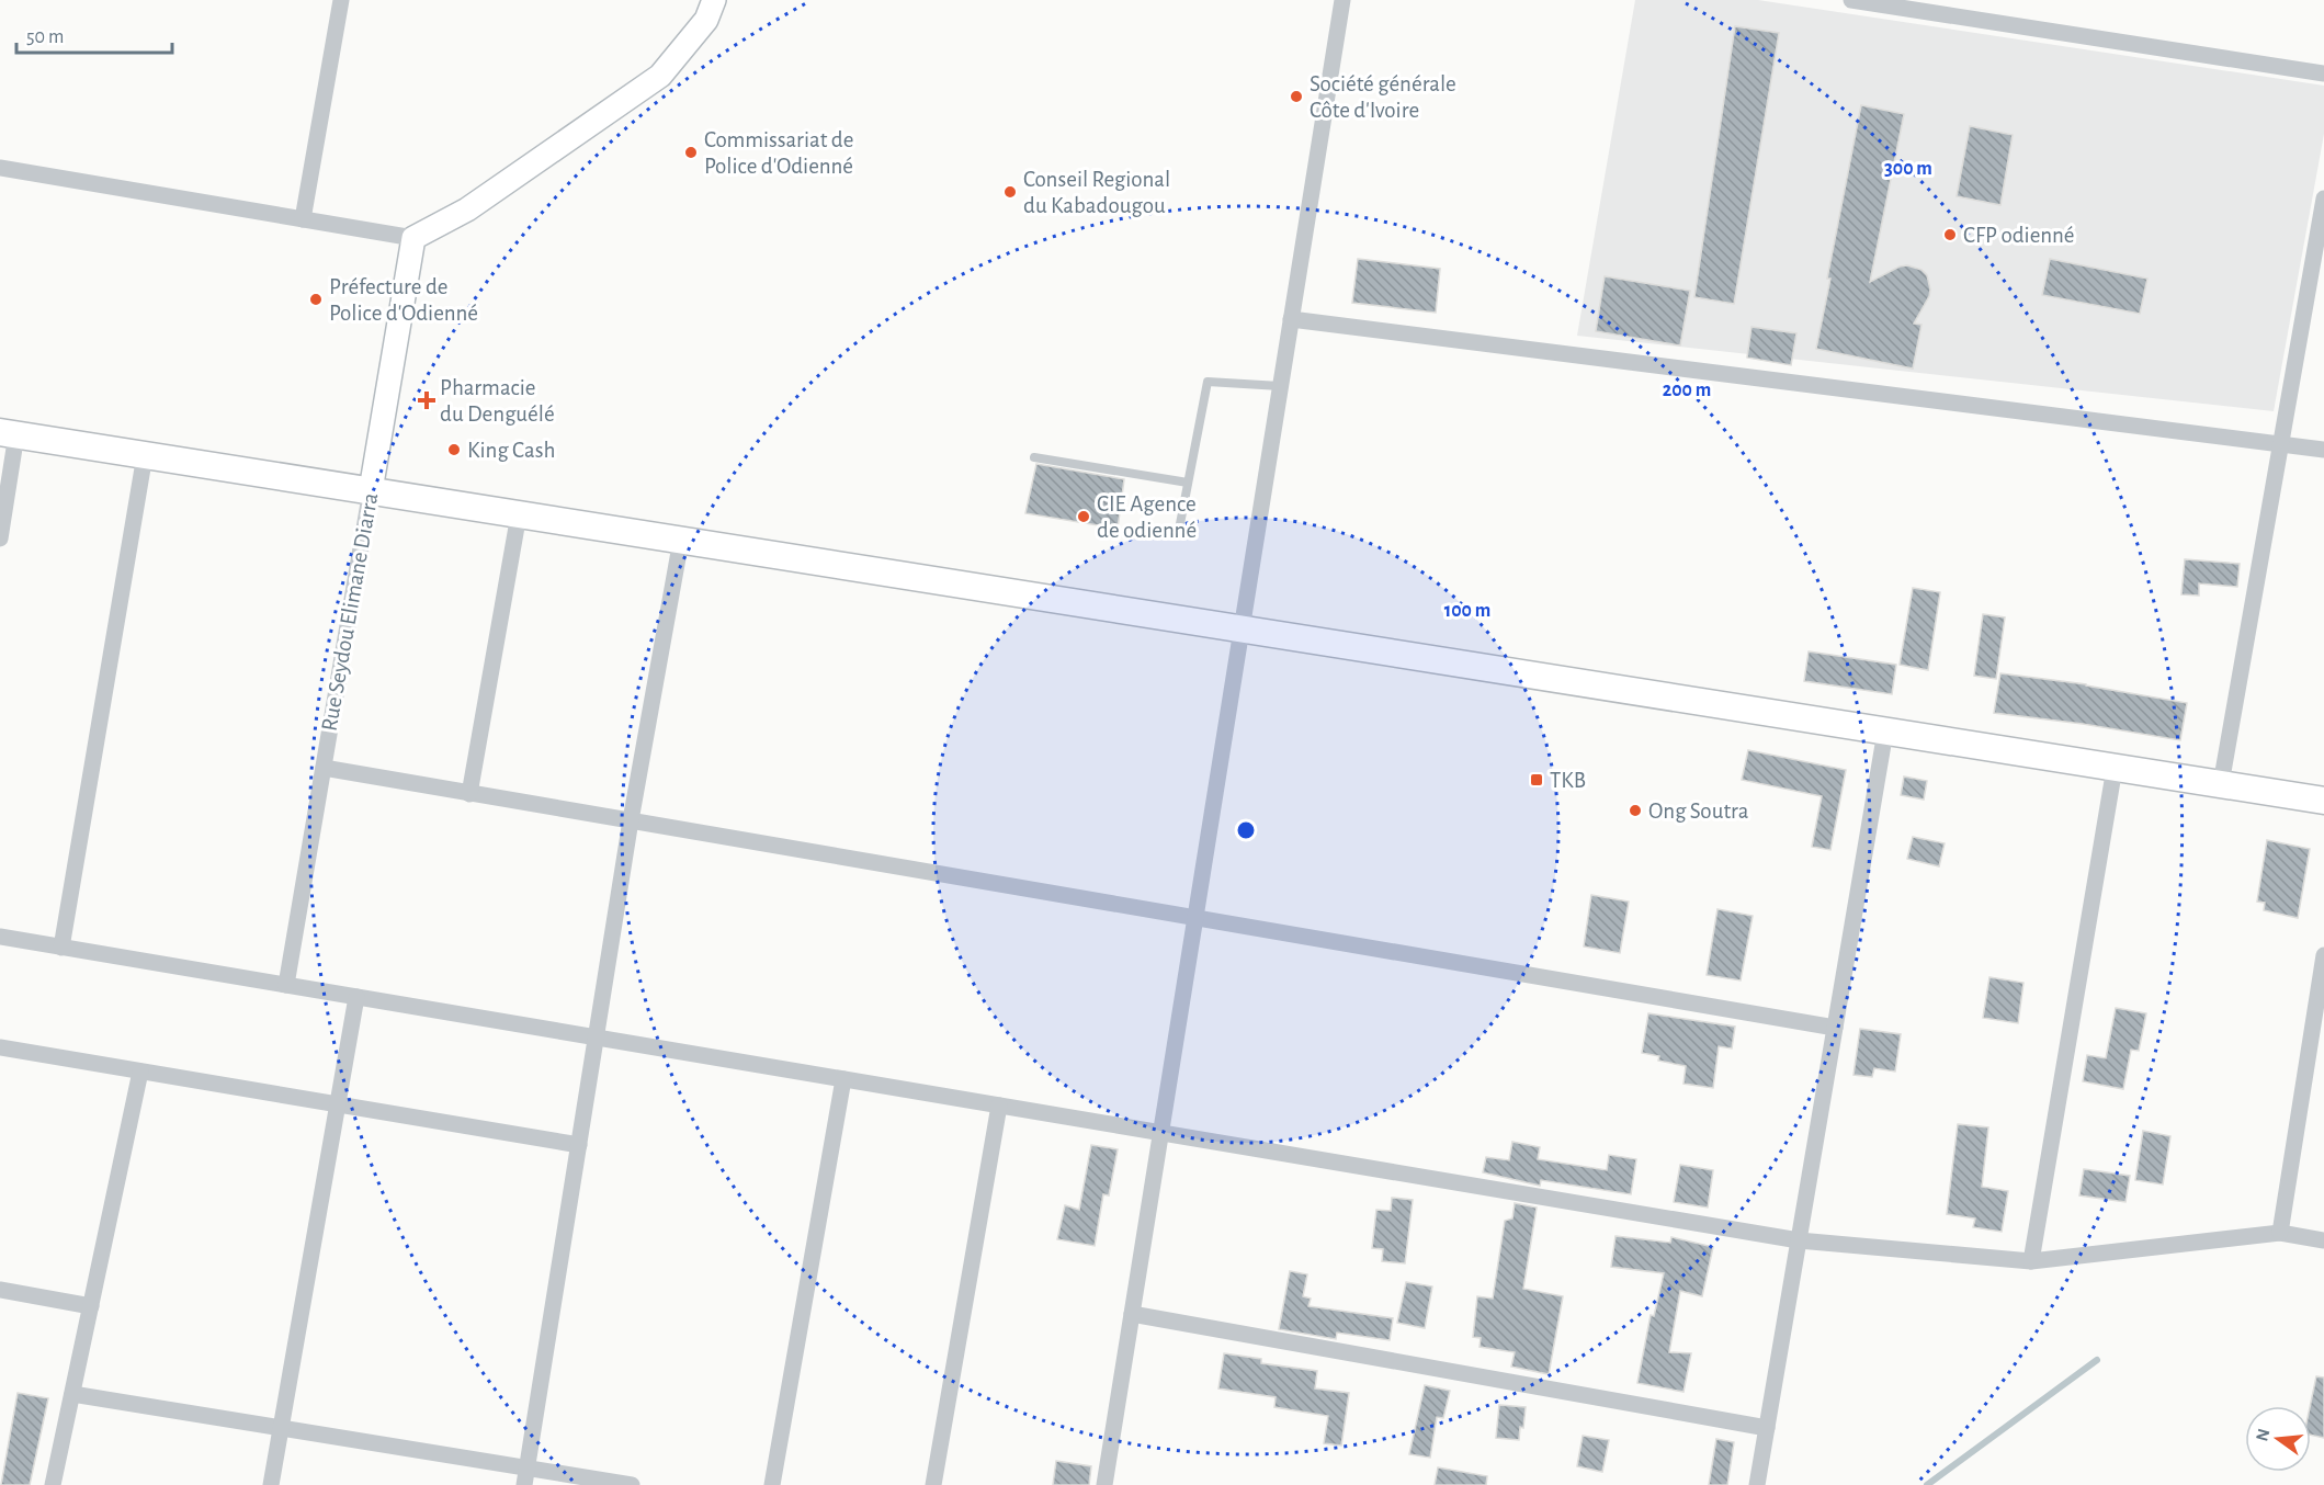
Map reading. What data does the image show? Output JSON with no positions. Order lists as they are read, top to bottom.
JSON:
{
  "streets": {
    "street": ["Rue Seydou Elimane Diarra"]
  },
  "places": {
    "other": [
      "Société générale Côte d'Ivoire",
      "Commissariat de Police d'Odienné",
      "Conseil Regional du Kabadougou",
      "CFP odienné",
      "Préfecture de Police d'Odienné",
      "King Cash",
      "CIE Agence de odienné",
      "Ong Soutra"
    ],
    "health": ["Pharmacie du Denguélé"],
    "transit": ["TKB"]
  },
  "scale_bar": "50 m",
  "north": "left",
  "rings": ["300 m", "200 m", "100 m"]
}
